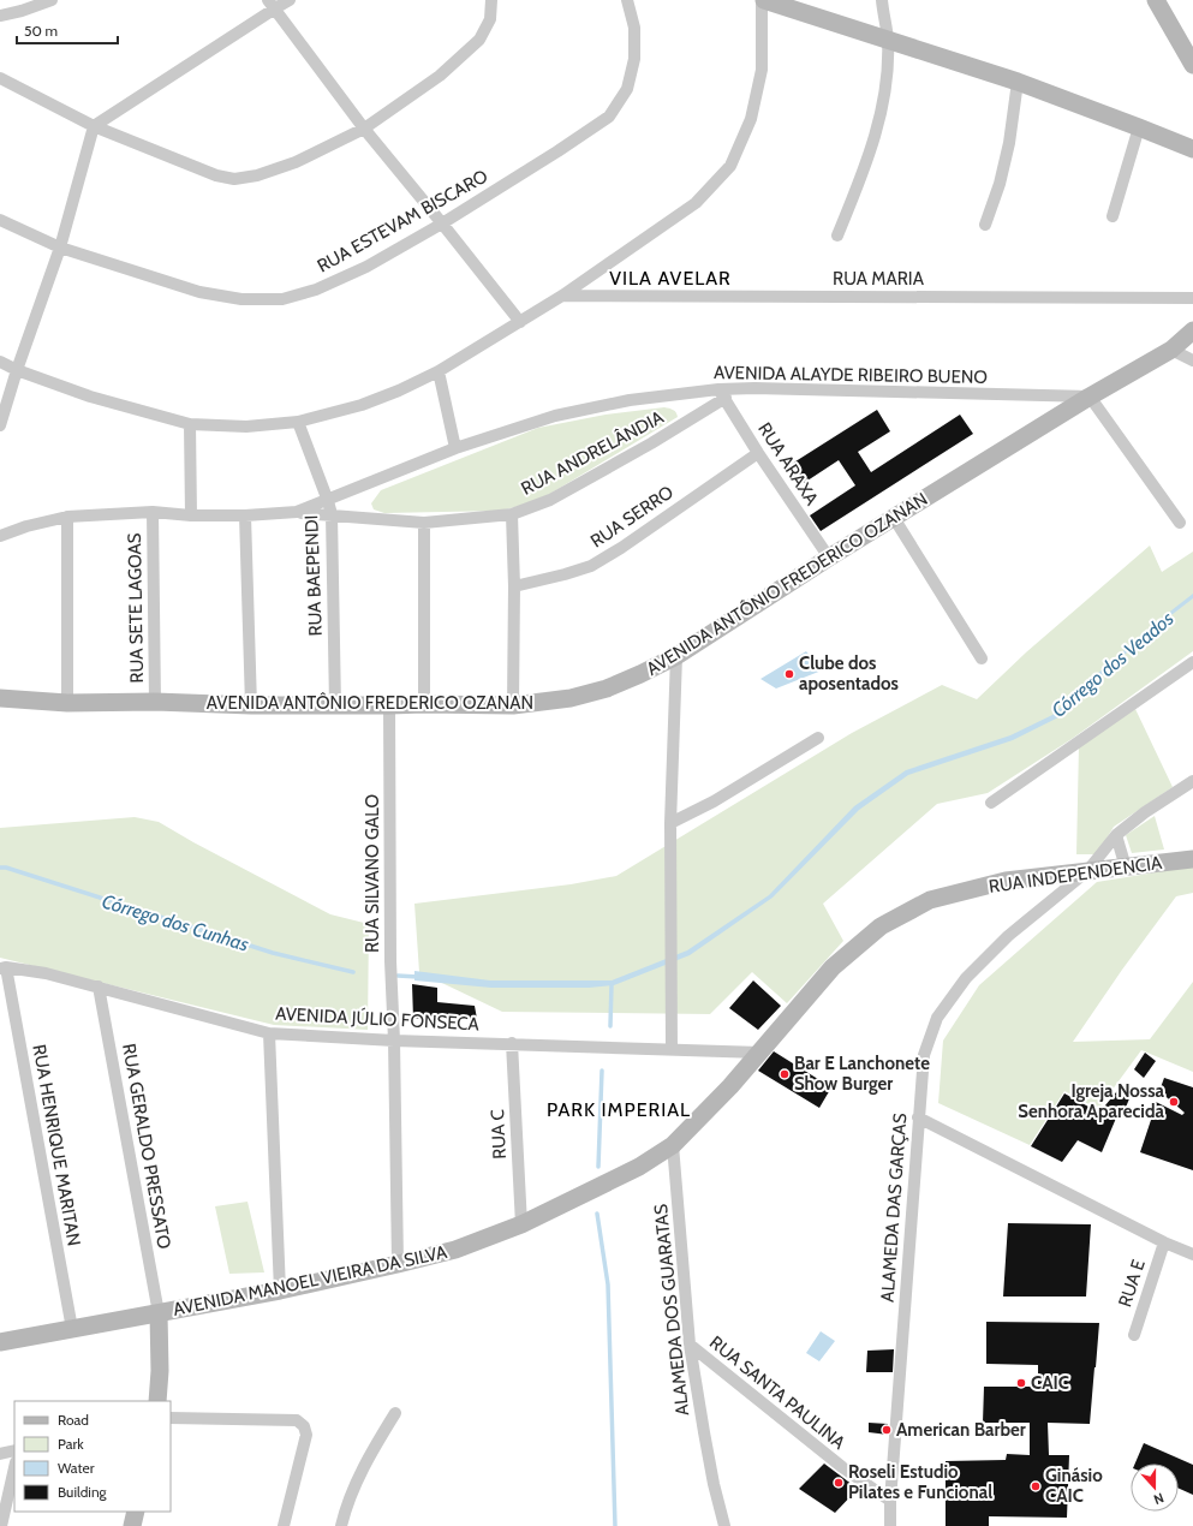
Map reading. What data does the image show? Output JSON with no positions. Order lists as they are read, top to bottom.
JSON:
{
  "streets": {
    "street": [
      "RUA ESTEVAM BISCARO",
      "RUA MARIA",
      "AVENIDA ALAYDE RIBEIRO BUENO",
      "RUA ANDRELÂNDIA",
      "RUA ARAXA",
      "RUA SERRO",
      "RUA BAEPENDI",
      "AVENIDA ANTÔNIO FREDERICO OZANAN",
      "RUA SETE LAGOAS",
      "RUA SILVANO GALO",
      "RUA INDEPENDENCIA",
      "AVENIDA JÚLIO FONSECA",
      "RUA C",
      "RUA HENRIQUE MARITAN",
      "RUA GERALDO PRESSATO",
      "ALAMEDA DAS GARÇAS",
      "AVENIDA MANOEL VIEIRA DA SILVA",
      "RUA E",
      "ALAMEDA DOS GUARATAS",
      "RUA SANTA PAULINA"
    ]
  },
  "crossings": [
    ["AVENIDA ALAYDE RIBEIRO BUENO", "RUA ANDRELÂNDIA"],
    ["AVENIDA ALAYDE RIBEIRO BUENO", "RUA ARAXA"],
    ["AVENIDA ALAYDE RIBEIRO BUENO", "RUA BAEPENDI"],
    ["AVENIDA ALAYDE RIBEIRO BUENO", "AVENIDA ANTÔNIO FREDERICO OZANAN"],
    ["AVENIDA ALAYDE RIBEIRO BUENO", "RUA SETE LAGOAS"],
    ["RUA ANDRELÂNDIA", "RUA ARAXA"],
    ["RUA ANDRELÂNDIA", "RUA BAEPENDI"],
    ["RUA ARAXA", "RUA SERRO"],
    ["RUA ARAXA", "AVENIDA ANTÔNIO FREDERICO OZANAN"],
    ["RUA BAEPENDI", "AVENIDA ANTÔNIO FREDERICO OZANAN"],
    ["AVENIDA ANTÔNIO FREDERICO OZANAN", "RUA SETE LAGOAS"],
    ["AVENIDA ANTÔNIO FREDERICO OZANAN", "RUA SILVANO GALO"],
    ["RUA SILVANO GALO", "AVENIDA JÚLIO FONSECA"],
    ["RUA SILVANO GALO", "AVENIDA MANOEL VIEIRA DA SILVA"],
    ["RUA INDEPENDENCIA", "AVENIDA JÚLIO FONSECA"],
    ["RUA INDEPENDENCIA", "ALAMEDA DAS GARÇAS"],
    ["RUA INDEPENDENCIA", "AVENIDA MANOEL VIEIRA DA SILVA"],
    ["AVENIDA JÚLIO FONSECA", "RUA C"],
    ["AVENIDA JÚLIO FONSECA", "RUA HENRIQUE MARITAN"],
    ["AVENIDA JÚLIO FONSECA", "RUA GERALDO PRESSATO"],
    ["AVENIDA JÚLIO FONSECA", "AVENIDA MANOEL VIEIRA DA SILVA"],
    ["RUA C", "AVENIDA MANOEL VIEIRA DA SILVA"],
    ["RUA HENRIQUE MARITAN", "AVENIDA MANOEL VIEIRA DA SILVA"],
    ["RUA GERALDO PRESSATO", "AVENIDA MANOEL VIEIRA DA SILVA"],
    ["ALAMEDA DAS GARÇAS", "RUA SANTA PAULINA"],
    ["AVENIDA MANOEL VIEIRA DA SILVA", "ALAMEDA DOS GUARATAS"],
    ["ALAMEDA DOS GUARATAS", "RUA SANTA PAULINA"]
  ],
  "districts": ["VILA AVELAR", "PARK IMPERIAL"],
  "water": ["Córrego dos Veados", "Córrego dos Cunhas"],
  "places": [
    "Clube dos aposentados",
    "Bar E Lanchonete Show Burger",
    "Igreja Nossa Senhora Aparecida",
    "CAIC",
    "American Barber",
    "Roseli Estudio Pilates e Funcional",
    "Ginásio CAIC"
  ],
  "legend": [
    "Road",
    "Park",
    "Water",
    "Building"
  ],
  "scale_bar": "50 m",
  "north": "bottom"
}
